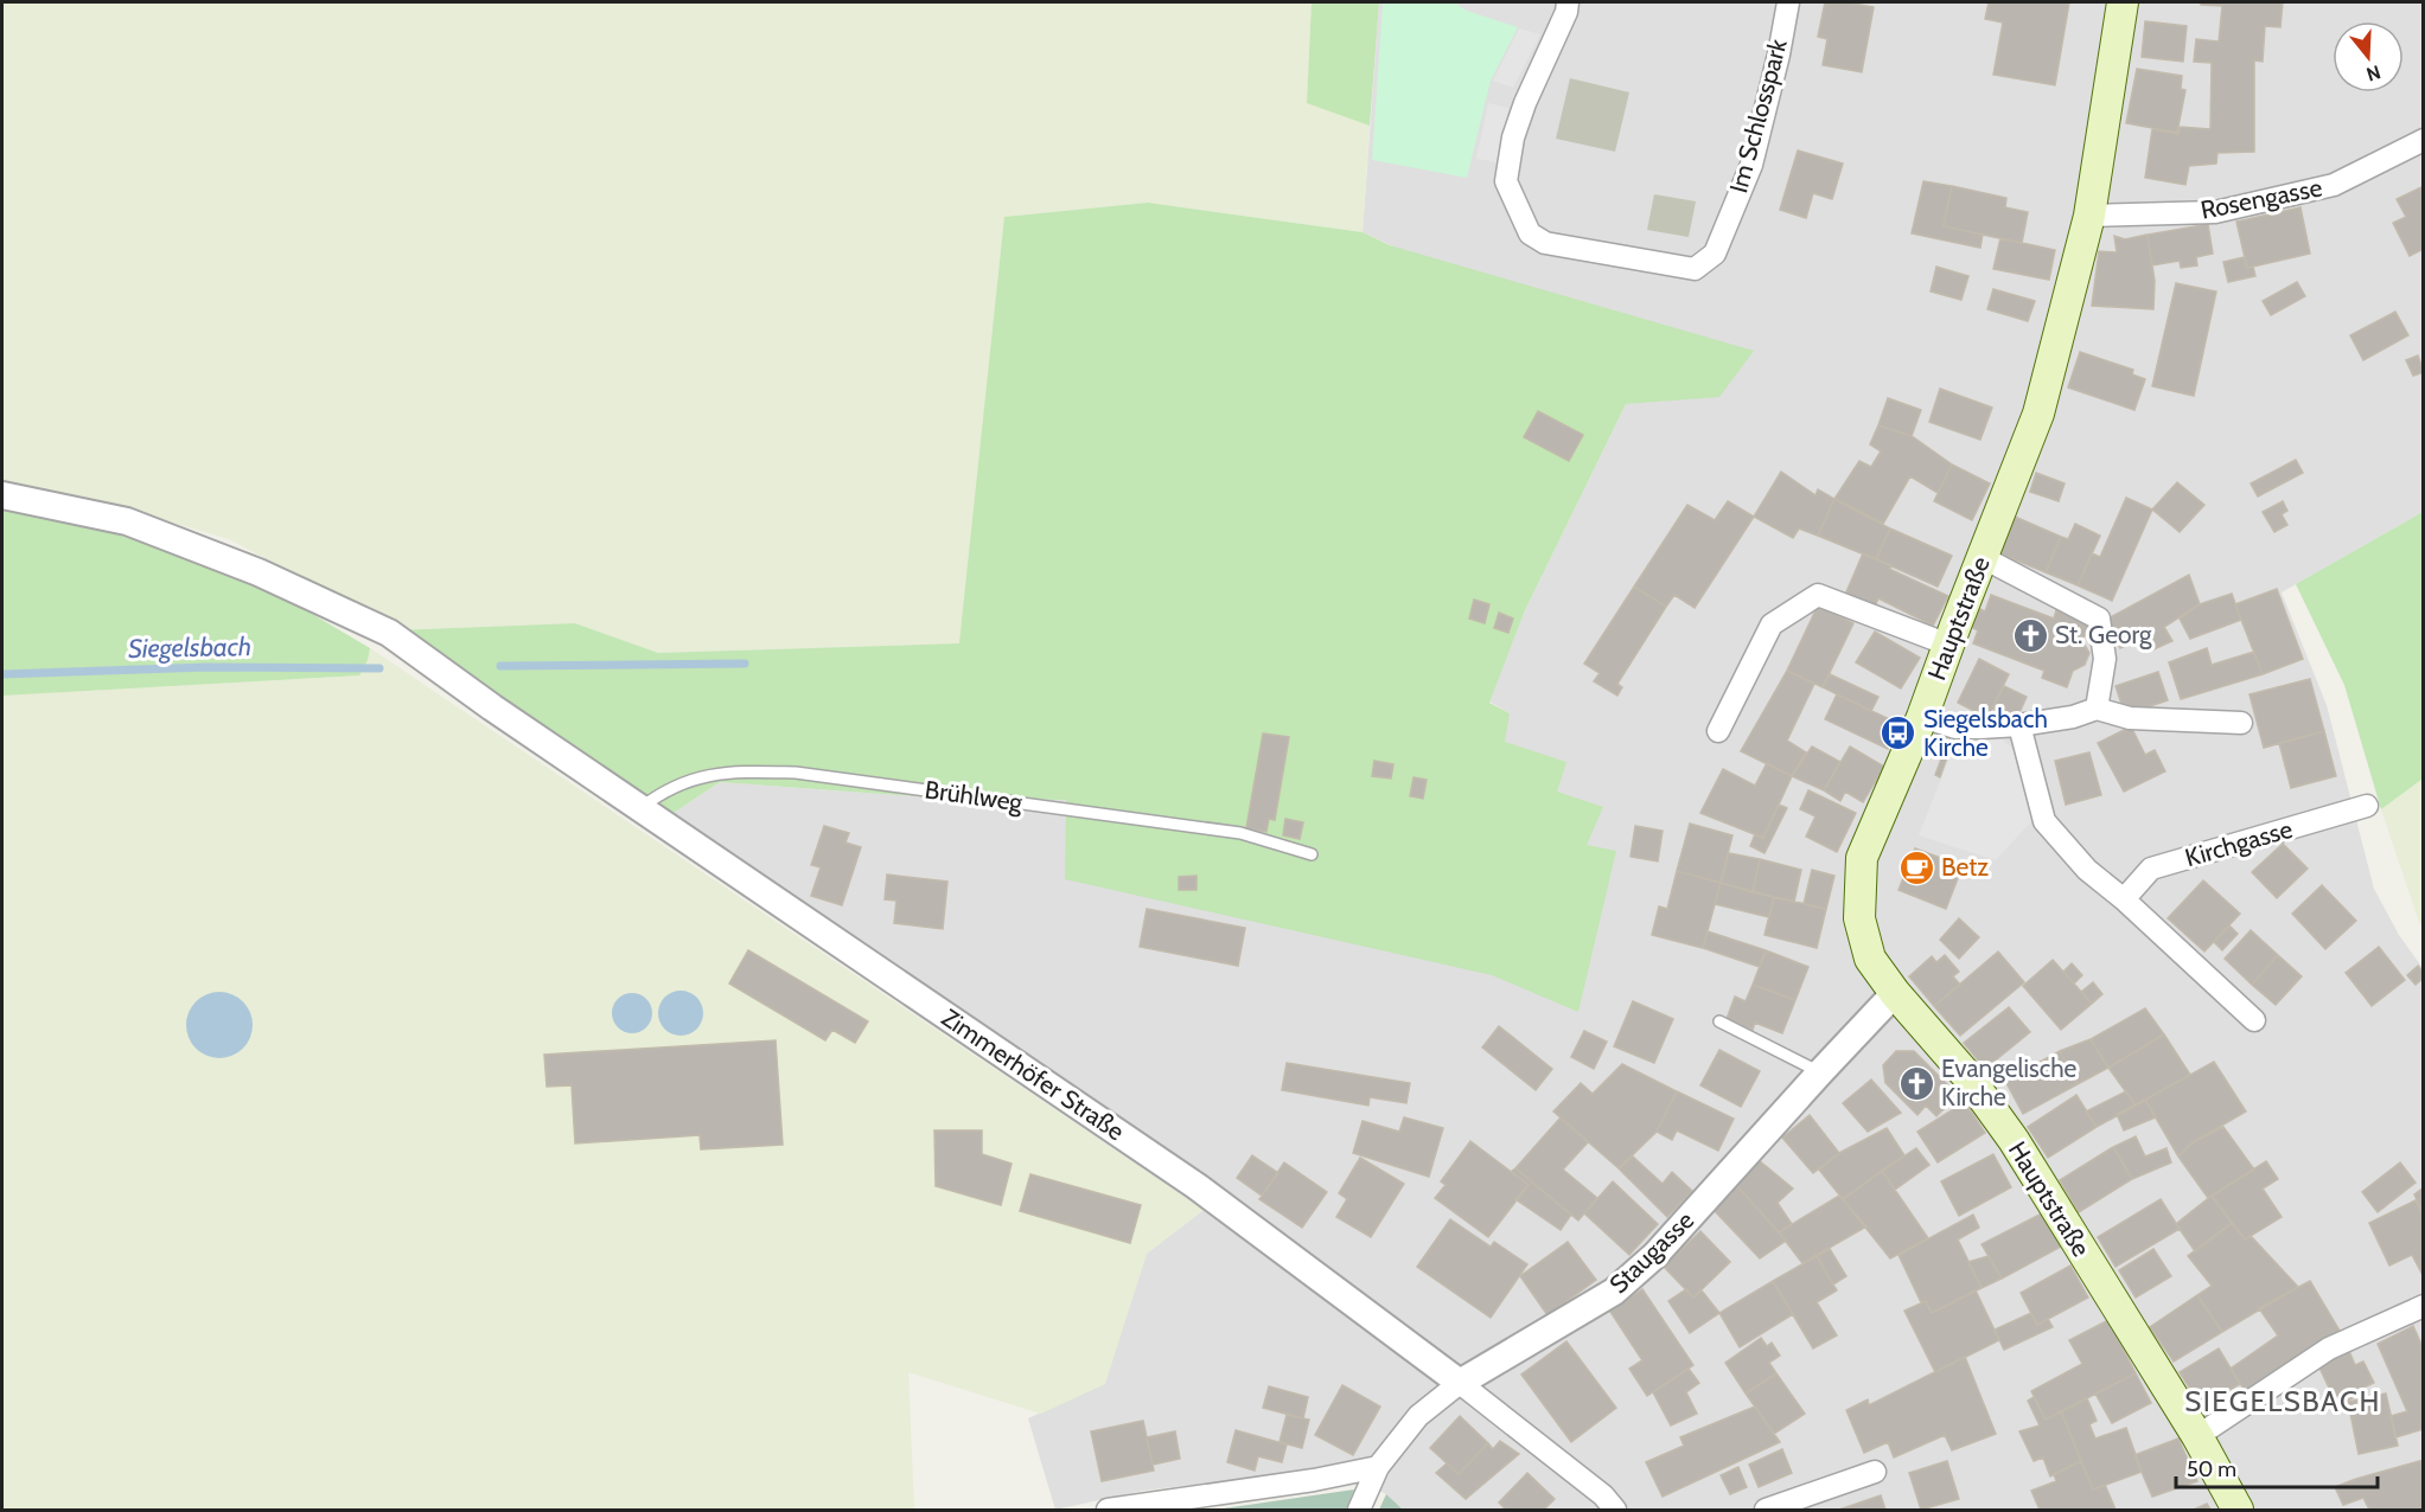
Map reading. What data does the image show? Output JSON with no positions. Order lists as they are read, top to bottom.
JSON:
{
  "streets": {
    "main road": ["Hauptstraße"],
    "street": [
      "Im Schlosspark",
      "Rosengasse",
      "Kirchgasse",
      "Zimmerhöfer Straße",
      "Staugasse"
    ],
    "lane": ["Brühlweg"]
  },
  "crossings": [
    ["Rosengasse", "Hauptstraße"],
    ["Hauptstraße", "Staugasse"],
    ["Brühlweg", "Zimmerhöfer Straße"],
    ["Zimmerhöfer Straße", "Staugasse"]
  ],
  "districts": ["SIEGELSBACH"],
  "water": ["Siegelsbach"],
  "places": {
    "church": ["St. Georg", "Evangelische Kirche"],
    "bus stop": ["Siegelsbach Kirche"],
    "cafe": ["Betz"]
  },
  "scale_bar": "50 m",
  "north": "bottom"
}
